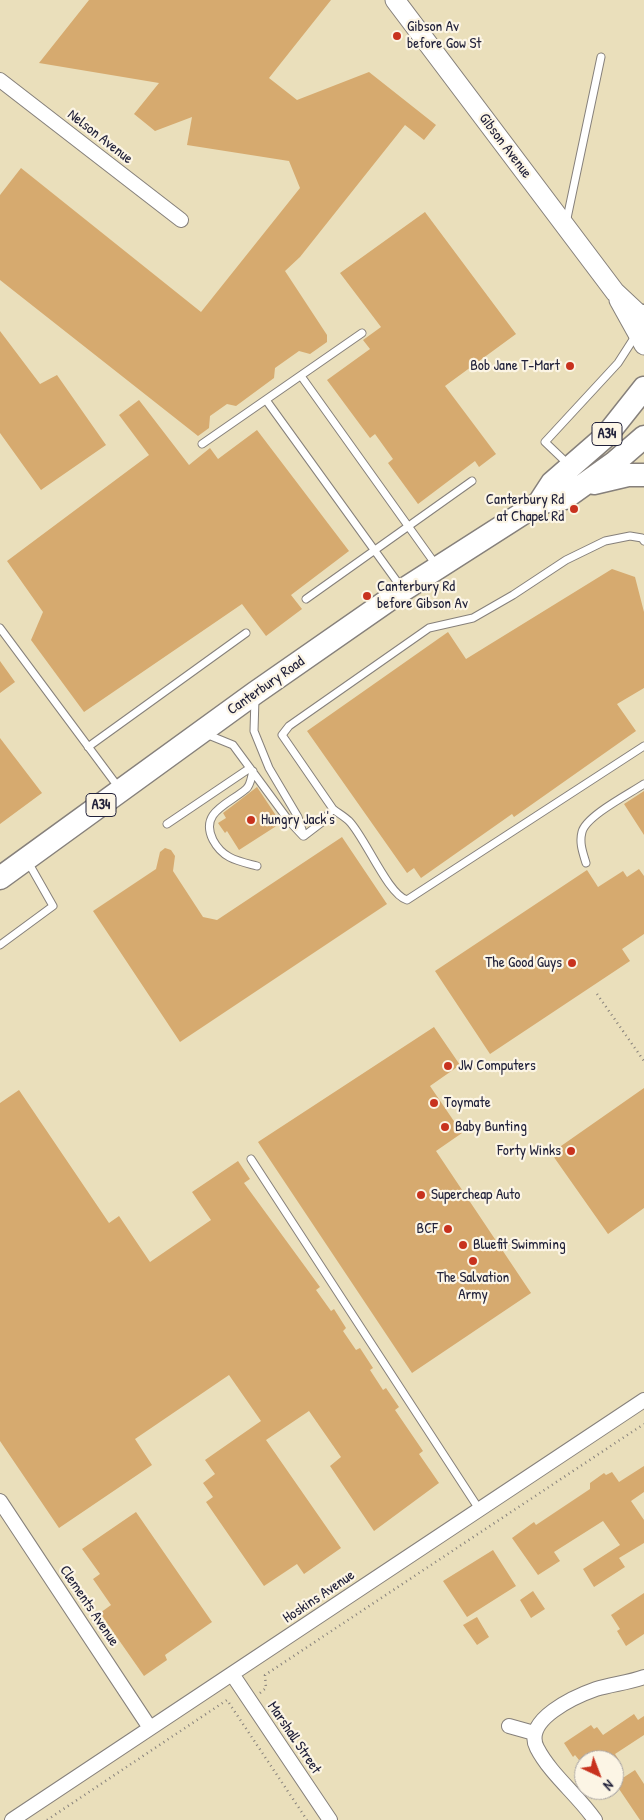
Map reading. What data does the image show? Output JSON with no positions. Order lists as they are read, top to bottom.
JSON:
{
  "streets": {
    "highway": ["A34", "Canterbury Road"],
    "main road": ["Gibson Avenue"],
    "street": [
      "Nelson Avenue",
      "Hoskins Avenue",
      "Clements Avenue",
      "Marshall Street"
    ]
  },
  "crossings": [
    ["Hoskins Avenue", "Clements Avenue"],
    ["Hoskins Avenue", "Marshall Street"]
  ],
  "places": [
    "Gibson Av before Gow St",
    "Bob Jane T-Mart",
    "Canterbury Rd at Chapel Rd",
    "Canterbury Rd before Gibson Av",
    "Hungry Jack's",
    "The Good Guys",
    "JW Computers",
    "Toymate",
    "Baby Bunting",
    "Forty Winks",
    "Supercheap Auto",
    "BCF",
    "Bluefit Swimming",
    "The Salvation Army"
  ],
  "north": "bottom right"
}
